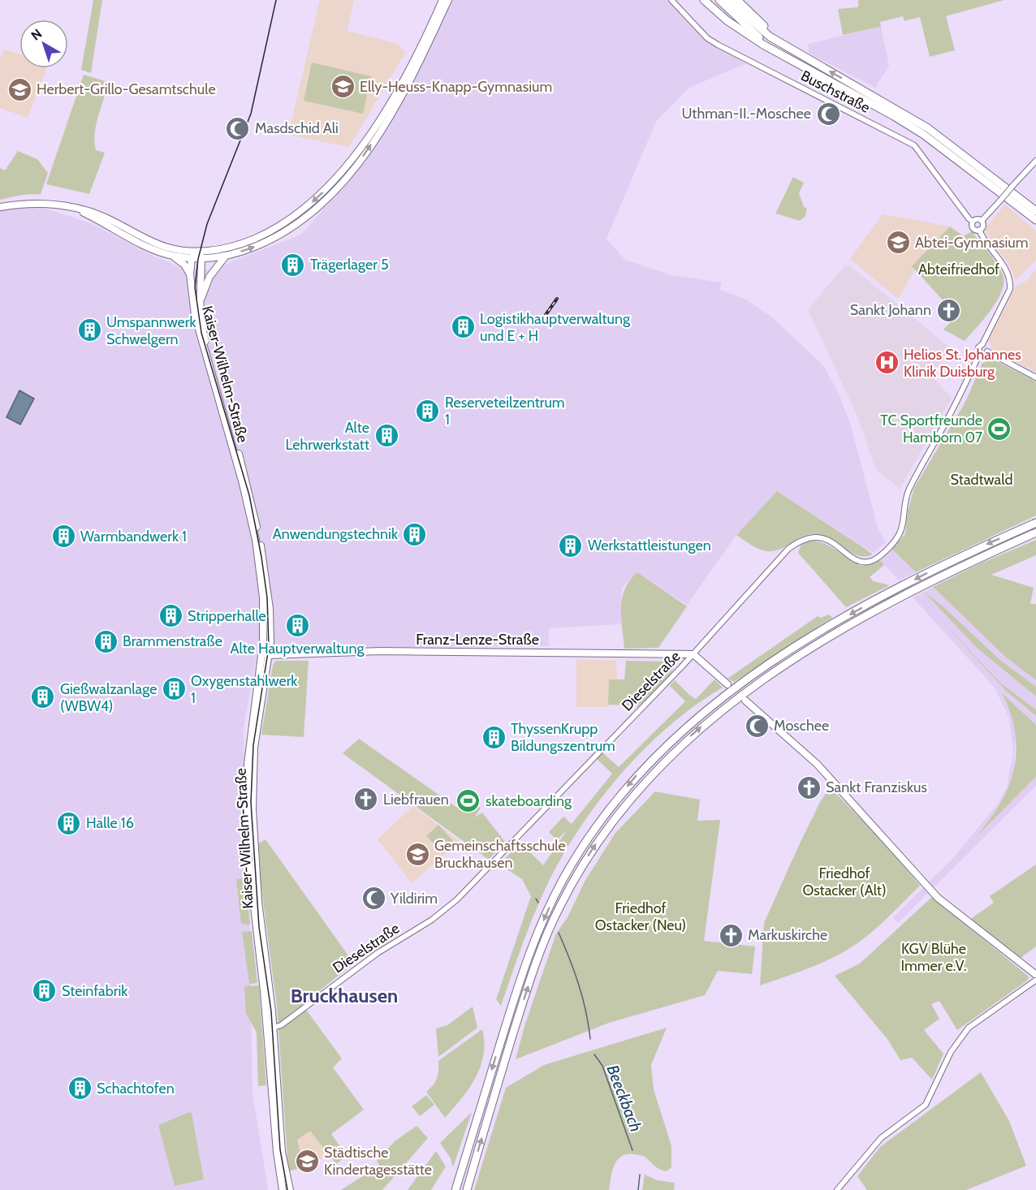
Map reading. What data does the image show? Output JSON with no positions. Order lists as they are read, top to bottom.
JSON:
{
  "streets": {
    "main road": ["Kaiser-Wilhelm-Straße", "Franz-Lenze-Straße"],
    "street": ["Buschstraße", "Dieselstraße"]
  },
  "crossings": [
    ["Buschstraße", "Dieselstraße"],
    ["Kaiser-Wilhelm-Straße", "Franz-Lenze-Straße"],
    ["Kaiser-Wilhelm-Straße", "Dieselstraße"],
    ["Franz-Lenze-Straße", "Dieselstraße"]
  ],
  "districts": ["Bruckhausen"],
  "water": ["Beeckbach"],
  "parks": [
    "Abteifriedhof",
    "Stadtwald",
    "Friedhof Ostacker (Alt)",
    "Friedhof Ostacker (Neu)",
    "KGV Blühe Immer e.V."
  ],
  "places": {
    "school or university": [
      "Elly-Heuss-Knapp-Gymnasium",
      "Herbert-Grillo-Gesamtschule",
      "Abtei-Gymnasium",
      "Gemeinschaftsschule Bruckhausen",
      "Städtische Kindertagesstätte"
    ],
    "mosque": [
      "Uthman-II.-Moschee",
      "Masdschid Ali",
      "Moschee",
      "Yildirim"
    ],
    "building": [
      "Trägerlager 5",
      "Logistikhauptverwaltung und E + H",
      "Umspannwerk Schwelgern",
      "Reserveteilzentrum 1",
      "Alte Lehrwerkstatt",
      "Anwendungstechnik",
      "Warmbandwerk 1",
      "Werkstattleistungen",
      "Stripperhalle",
      "Alte Hauptverwaltung",
      "Brammenstraße",
      "Oxygenstahlwerk 1",
      "Gießwalzanlage (WBW4)",
      "ThyssenKrupp Bildungszentrum",
      "Halle 16",
      "Steinfabrik",
      "Schachtofen"
    ],
    "church": [
      "Sankt Johann",
      "Sankt Franziskus",
      "Liebfrauen",
      "Markuskirche"
    ],
    "hospital": ["Helios St. Johannes Klinik Duisburg"],
    "sports": ["TC Sportfreunde Hamborn 07", "skateboarding"]
  },
  "north": "top left"
}
